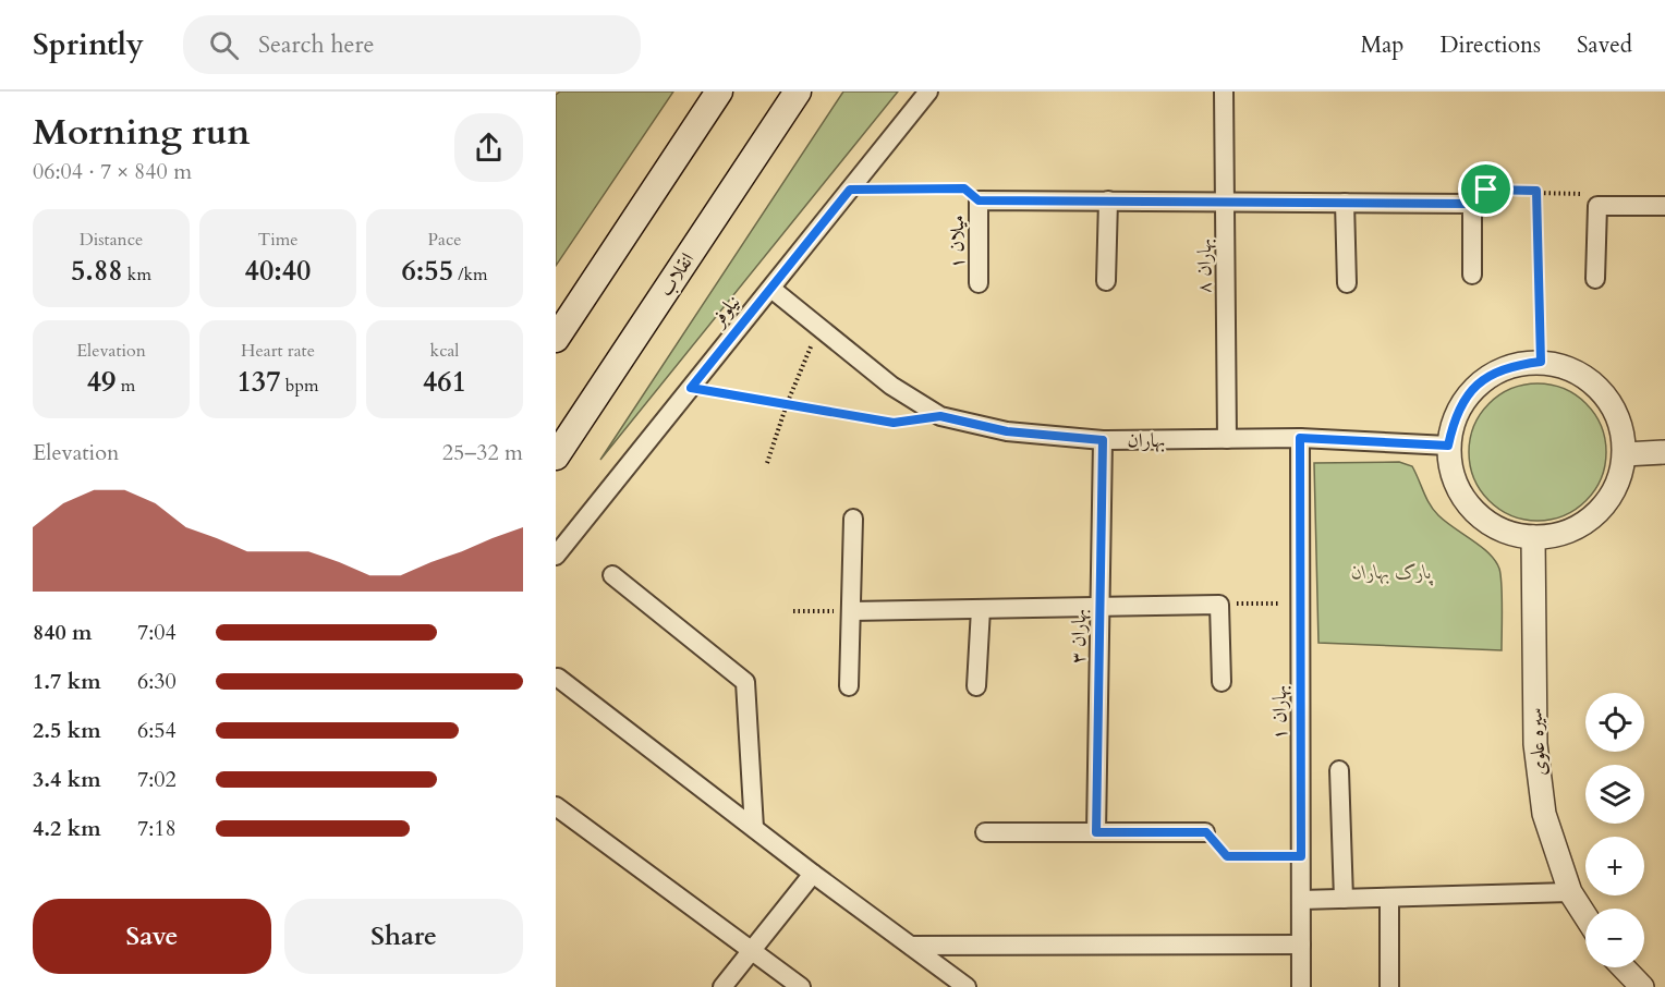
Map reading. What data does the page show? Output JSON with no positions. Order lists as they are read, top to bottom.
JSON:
{
  "streets": {
    "main road": ["انقلاب"],
    "street": [
      "میلان ۱",
      "بهاران ۸",
      "نیلوفر",
      "بهاران",
      "بهاران ۳",
      "بهاران ۱",
      "سیره علوی"
    ]
  },
  "crossings": [
    ["بهاران ۸", "بهاران"],
    ["نیلوفر", "بهاران"],
    ["بهاران", "بهاران ۳"],
    ["بهاران", "بهاران ۱"],
    ["بهاران", "سیره علوی"]
  ],
  "parks": ["پارک بهاران"],
  "page": {
    "header": "Sprintly",
    "search": "Search here",
    "nav": ["Map", "Directions", "Saved"],
    "heading": ["Morning run", "06:04 · 7 × 840 m"],
    "stats": [
      ["Distance", "5.88 km"],
      ["Time", "40:40"],
      ["Pace", "6:55 /km"],
      ["Elevation", "49 m"],
      ["Heart rate", "137 bpm"],
      ["kcal", "461"]
    ],
    "chart": ["Elevation", "25–32 m"],
    "list": [
      {
        "name": "840 m",
        "note": "7:04"
      },
      {
        "name": "1.7 km",
        "note": "6:30"
      },
      {
        "name": "2.5 km",
        "note": "6:54"
      },
      {
        "name": "3.4 km",
        "note": "7:02"
      },
      {
        "name": "4.2 km",
        "note": "7:18"
      }
    ],
    "map_buttons": ["+", "−"],
    "buttons": ["Save", "Share"]
  }
}
